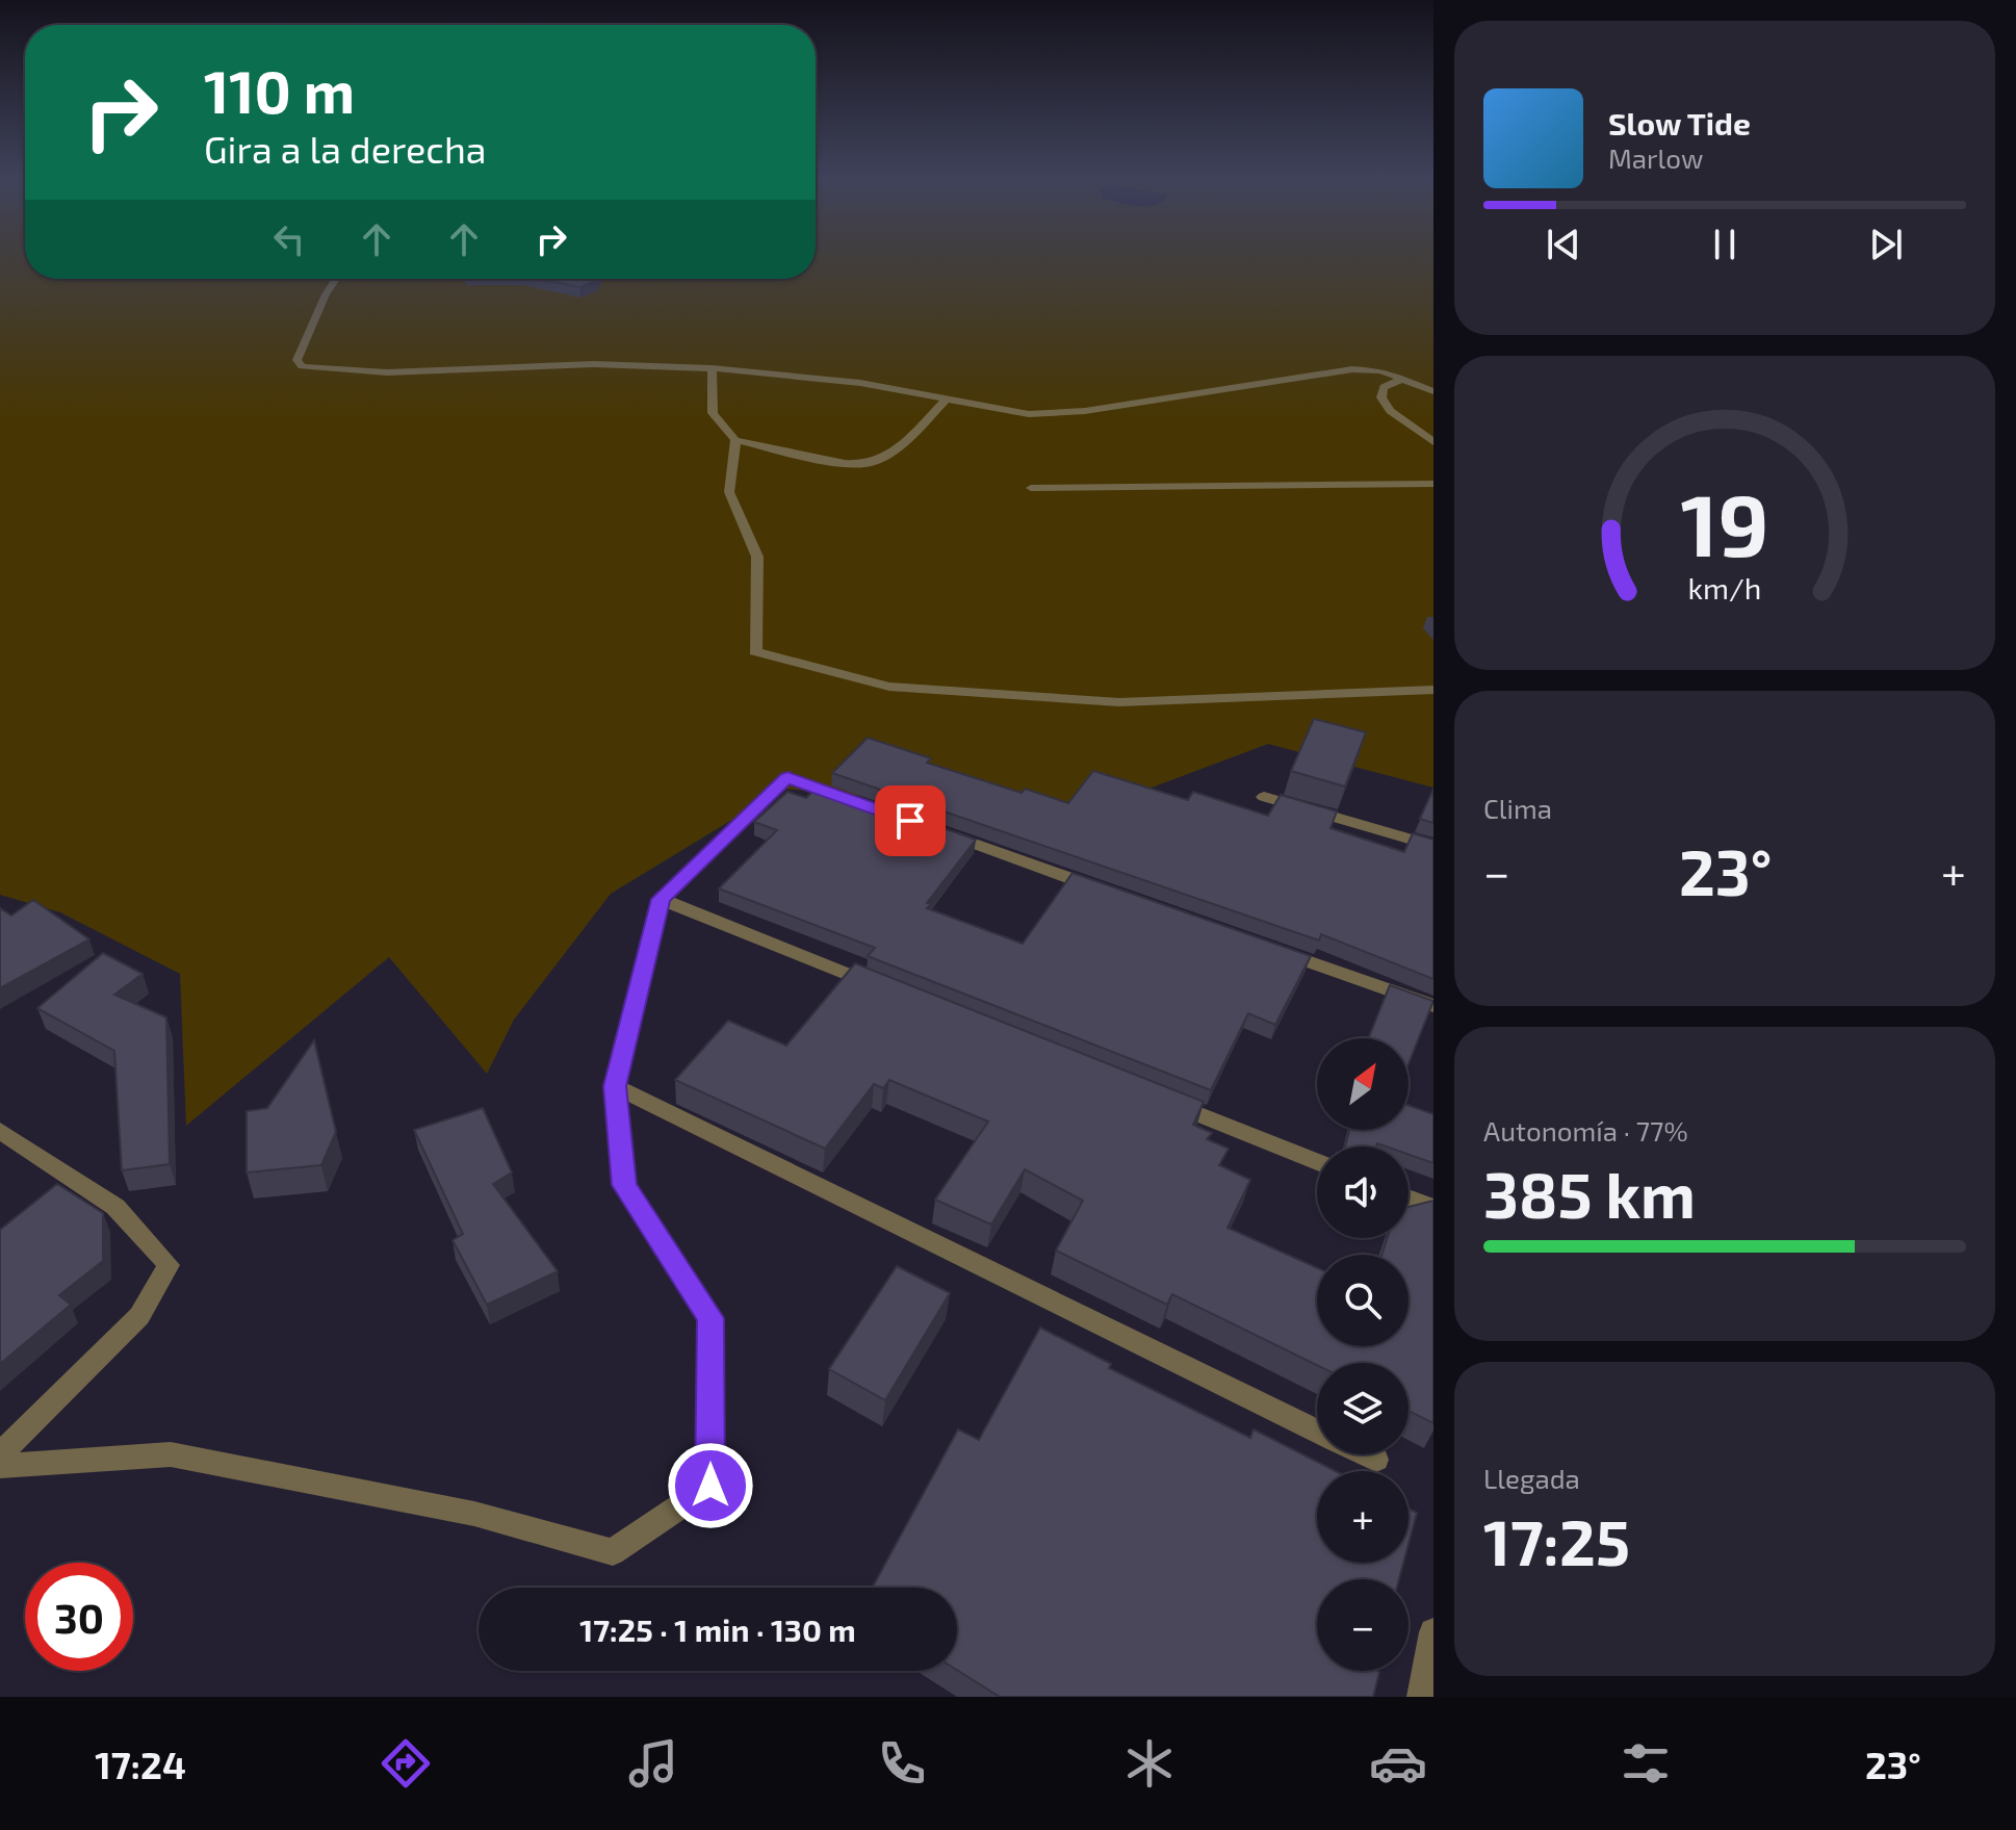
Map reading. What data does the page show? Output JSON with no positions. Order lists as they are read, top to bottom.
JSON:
{
  "north": "top right",
  "page": {
    "turn": ["110 m", "Gira a la derecha"],
    "song": ["Slow Tide", "Marlow"],
    "tile": [
      "Clima",
      ["Autonomía · 77%", "385 km"],
      ["Llegada", "17:25"]
    ],
    "heat": ["−", "23°", "+"],
    "map_buttons": ["+", "−"],
    "limit": "30",
    "trip": "17:25 · 1 min · 130 m",
    "tabs": ["17:24", "23°"],
    "gauge": ["19", "km/h"]
  }
}
